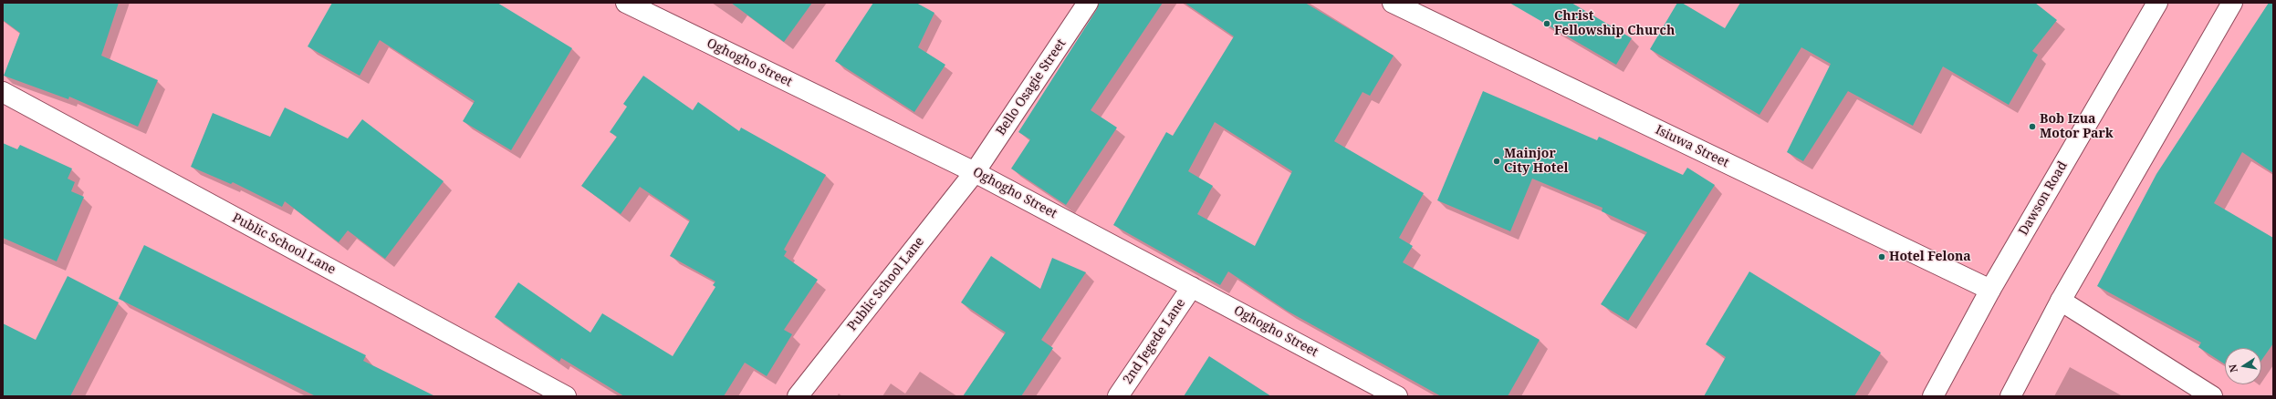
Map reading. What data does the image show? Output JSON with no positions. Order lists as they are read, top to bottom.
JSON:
{
  "streets": {
    "main road": [
      "Oghogho Street",
      "Bello Osagie Street",
      "Isiuwa Street",
      "Dawson Road",
      "Public School Lane",
      "2nd Jegede Lane"
    ]
  },
  "crossings": [
    ["Oghogho Street", "Bello Osagie Street"],
    ["Oghogho Street", "Public School Lane"],
    ["Oghogho Street", "2nd Jegede Lane"],
    ["Bello Osagie Street", "Public School Lane"],
    ["Isiuwa Street", "Dawson Road"]
  ],
  "places": [
    "Christ Fellowship Church",
    "Bob Izua Motor Park",
    "Mainjor City Hotel",
    "Hotel Felona"
  ],
  "north": "left"
}
